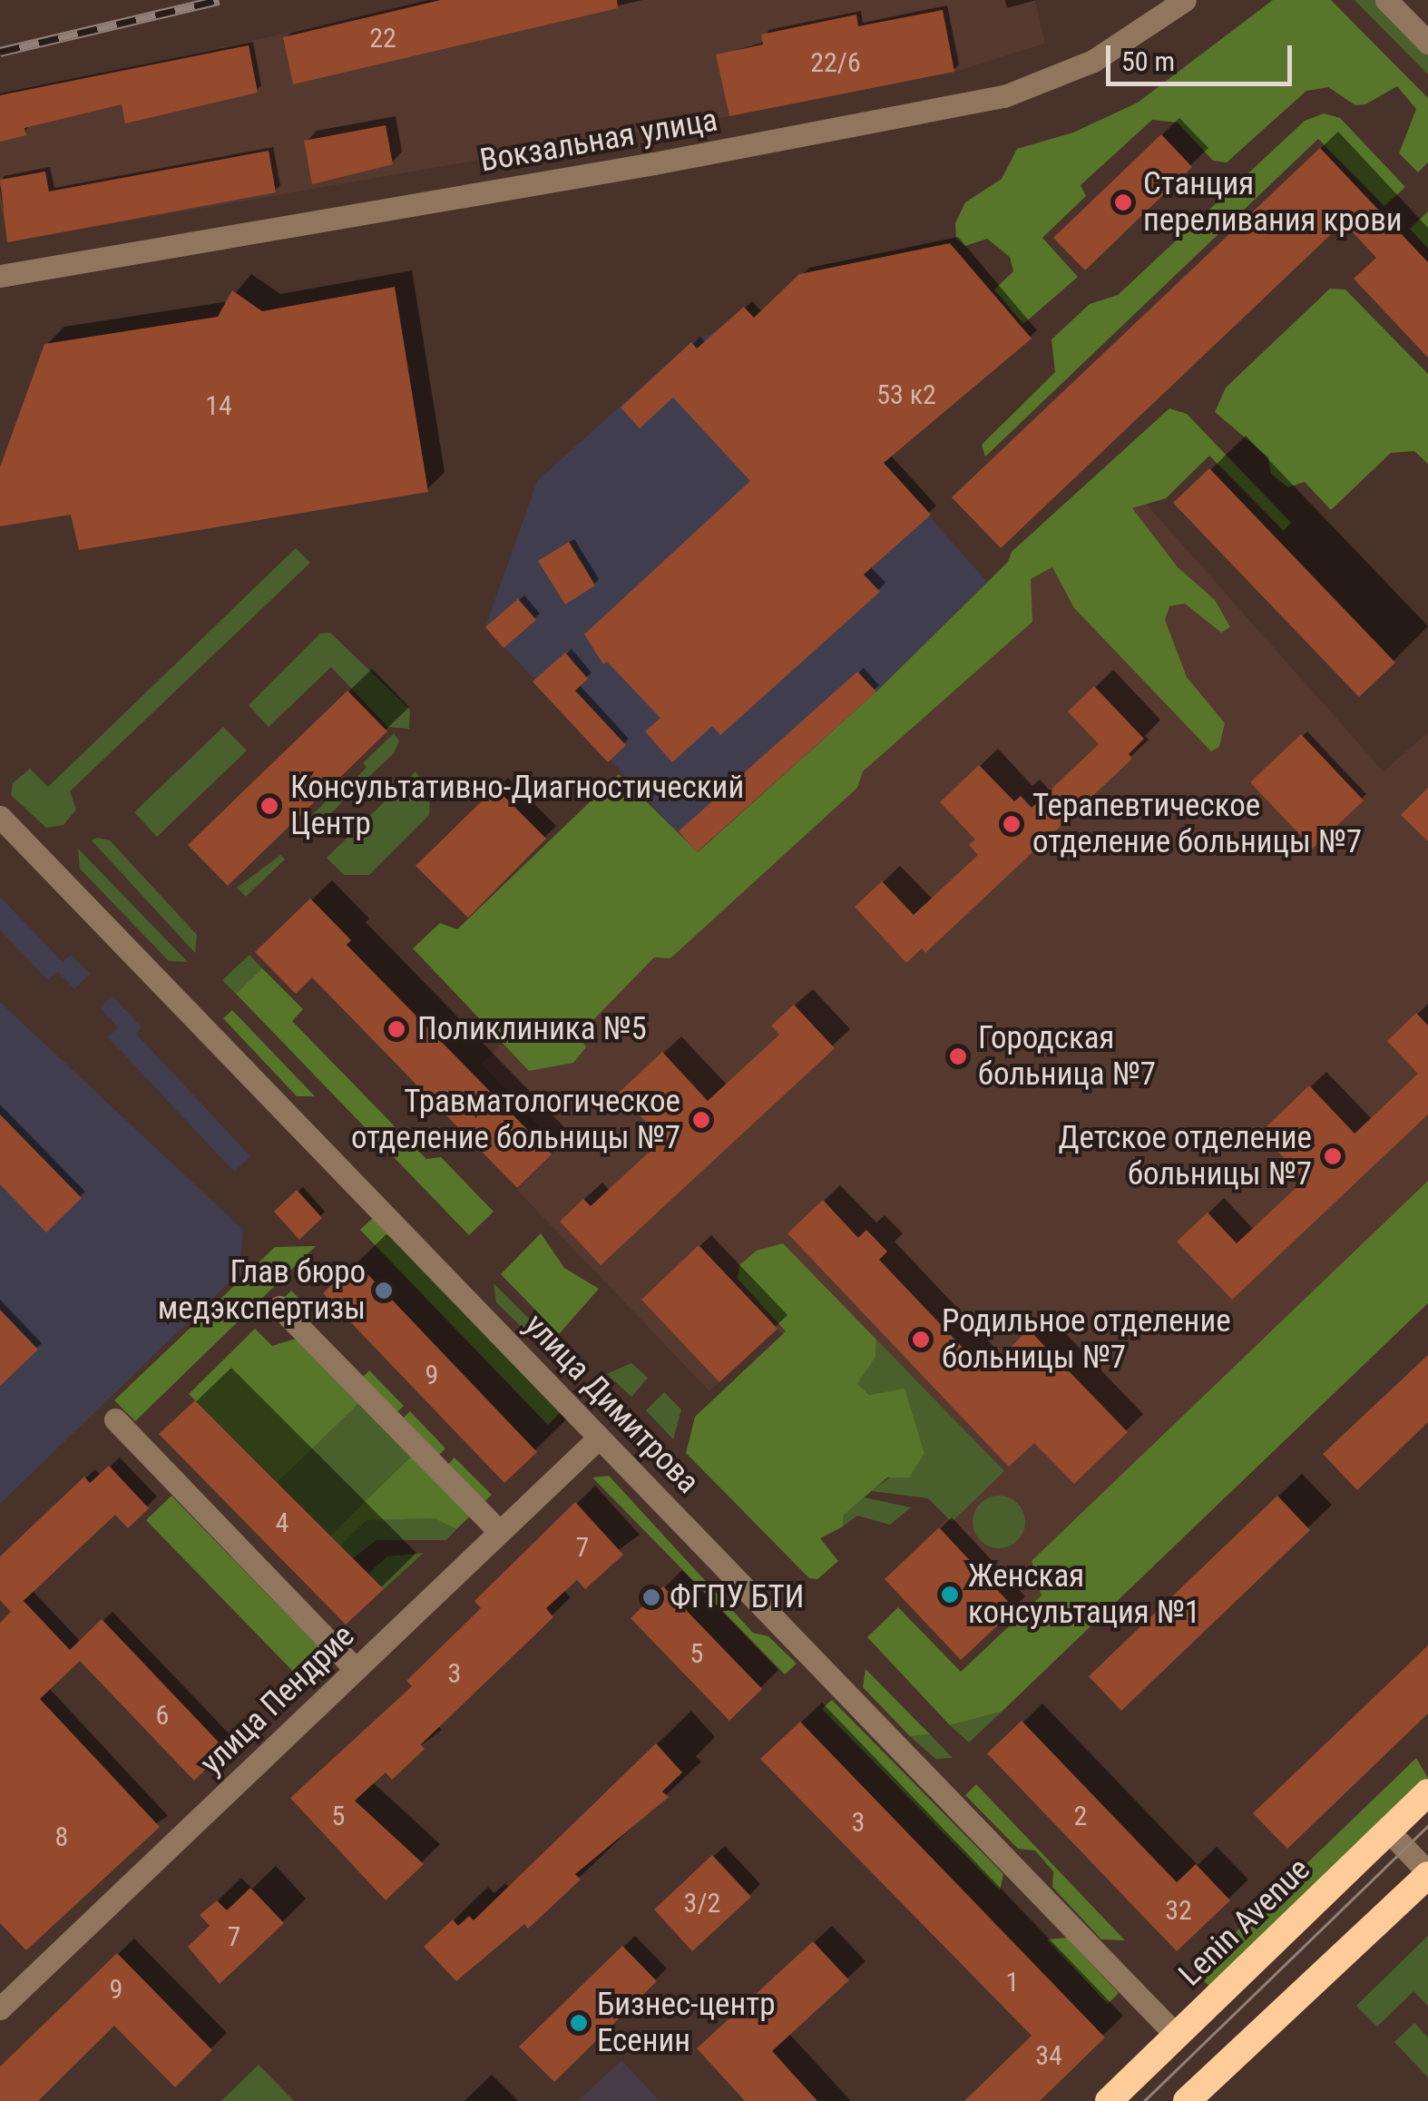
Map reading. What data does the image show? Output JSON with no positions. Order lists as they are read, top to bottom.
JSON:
{
  "streets": {
    "highway": ["Lenin Avenue"],
    "street": ["Вокзальная улица", "улица Димитрова", "улица Пендрие"]
  },
  "crossings": [
    ["улица Димитрова", "улица Пендрие"],
    ["улица Димитрова", "Lenin Avenue"]
  ],
  "places": [
    "Станция переливания крови",
    "Консультативно-Диагностический Центр",
    "Терапевтическое отделение больницы №7",
    "Поликлиника №5",
    "Городская больница №7",
    "Травматологическое отделение больницы №7",
    "Детское отделение больницы №7",
    "Глав бюро медэкспертизы",
    "Родильное отделение больницы №7",
    "Женская консультация №1",
    "ФГПУ БТИ",
    "Бизнес-центр Есенин"
  ],
  "house_numbers": [
    "22",
    "22/6",
    "53 к2",
    "14",
    "9",
    "4",
    "7",
    "5",
    "3",
    "6",
    "5",
    "2",
    "3",
    "8",
    "3/2",
    "32",
    "7",
    "1",
    "9",
    "34"
  ],
  "scale_bar": "50 m"
}
